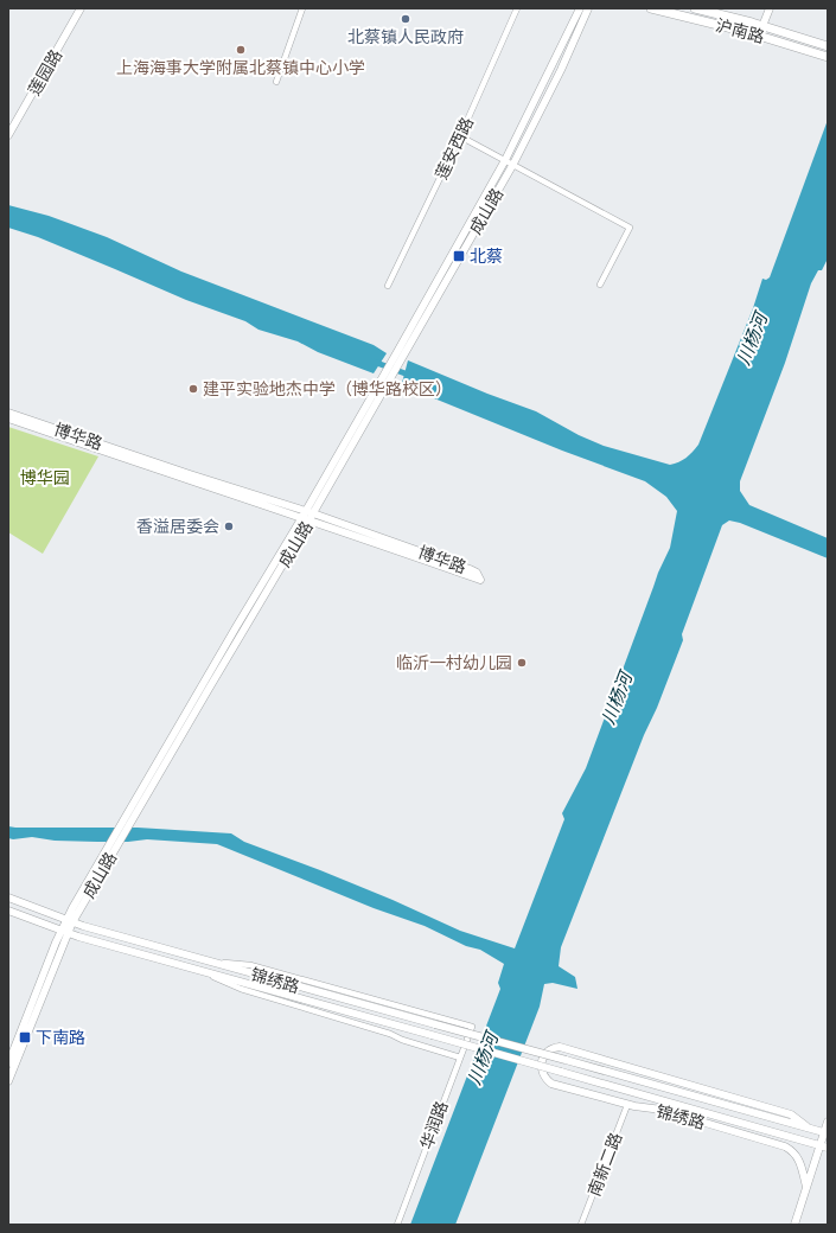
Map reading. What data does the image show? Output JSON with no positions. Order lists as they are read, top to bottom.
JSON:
{
  "streets": {
    "main road": [
      "沪南路",
      "莲园路",
      "成山路",
      "博华路",
      "锦绣路"
    ],
    "street": ["莲安西路", "华润路", "南新二路"]
  },
  "crossings": [
    ["成山路", "博华路"],
    ["成山路", "锦绣路"],
    ["锦绣路", "华润路"],
    ["锦绣路", "南新二路"]
  ],
  "water": ["川杨河"],
  "parks": ["博华园"],
  "places": {
    "other": [
      "北蔡镇人民政府",
      "上海海事大学附属北蔡镇中心小学",
      "建平实验地杰中学（博华路校区）",
      "香溢居委会",
      "临沂一村幼儿园"
    ],
    "transit": ["北蔡", "下南路"]
  }
}
